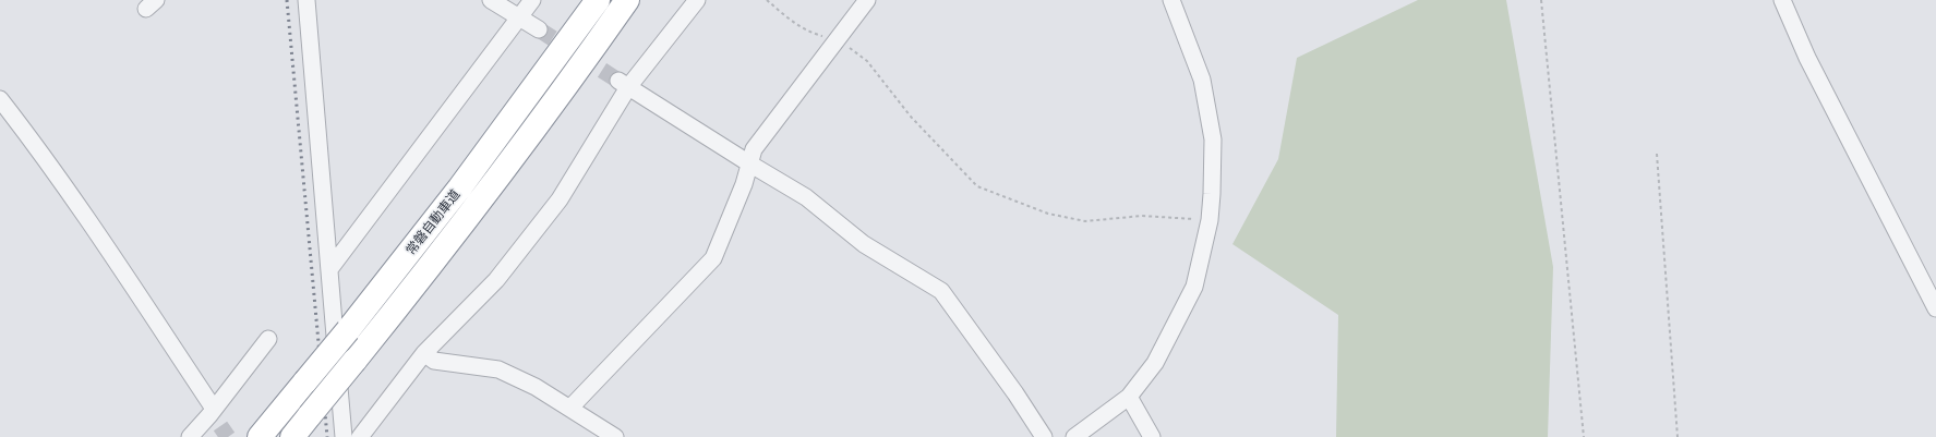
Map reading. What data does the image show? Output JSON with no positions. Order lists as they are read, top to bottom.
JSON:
{
  "streets": {
    "highway": ["常磐自動車道"]
  }
}
